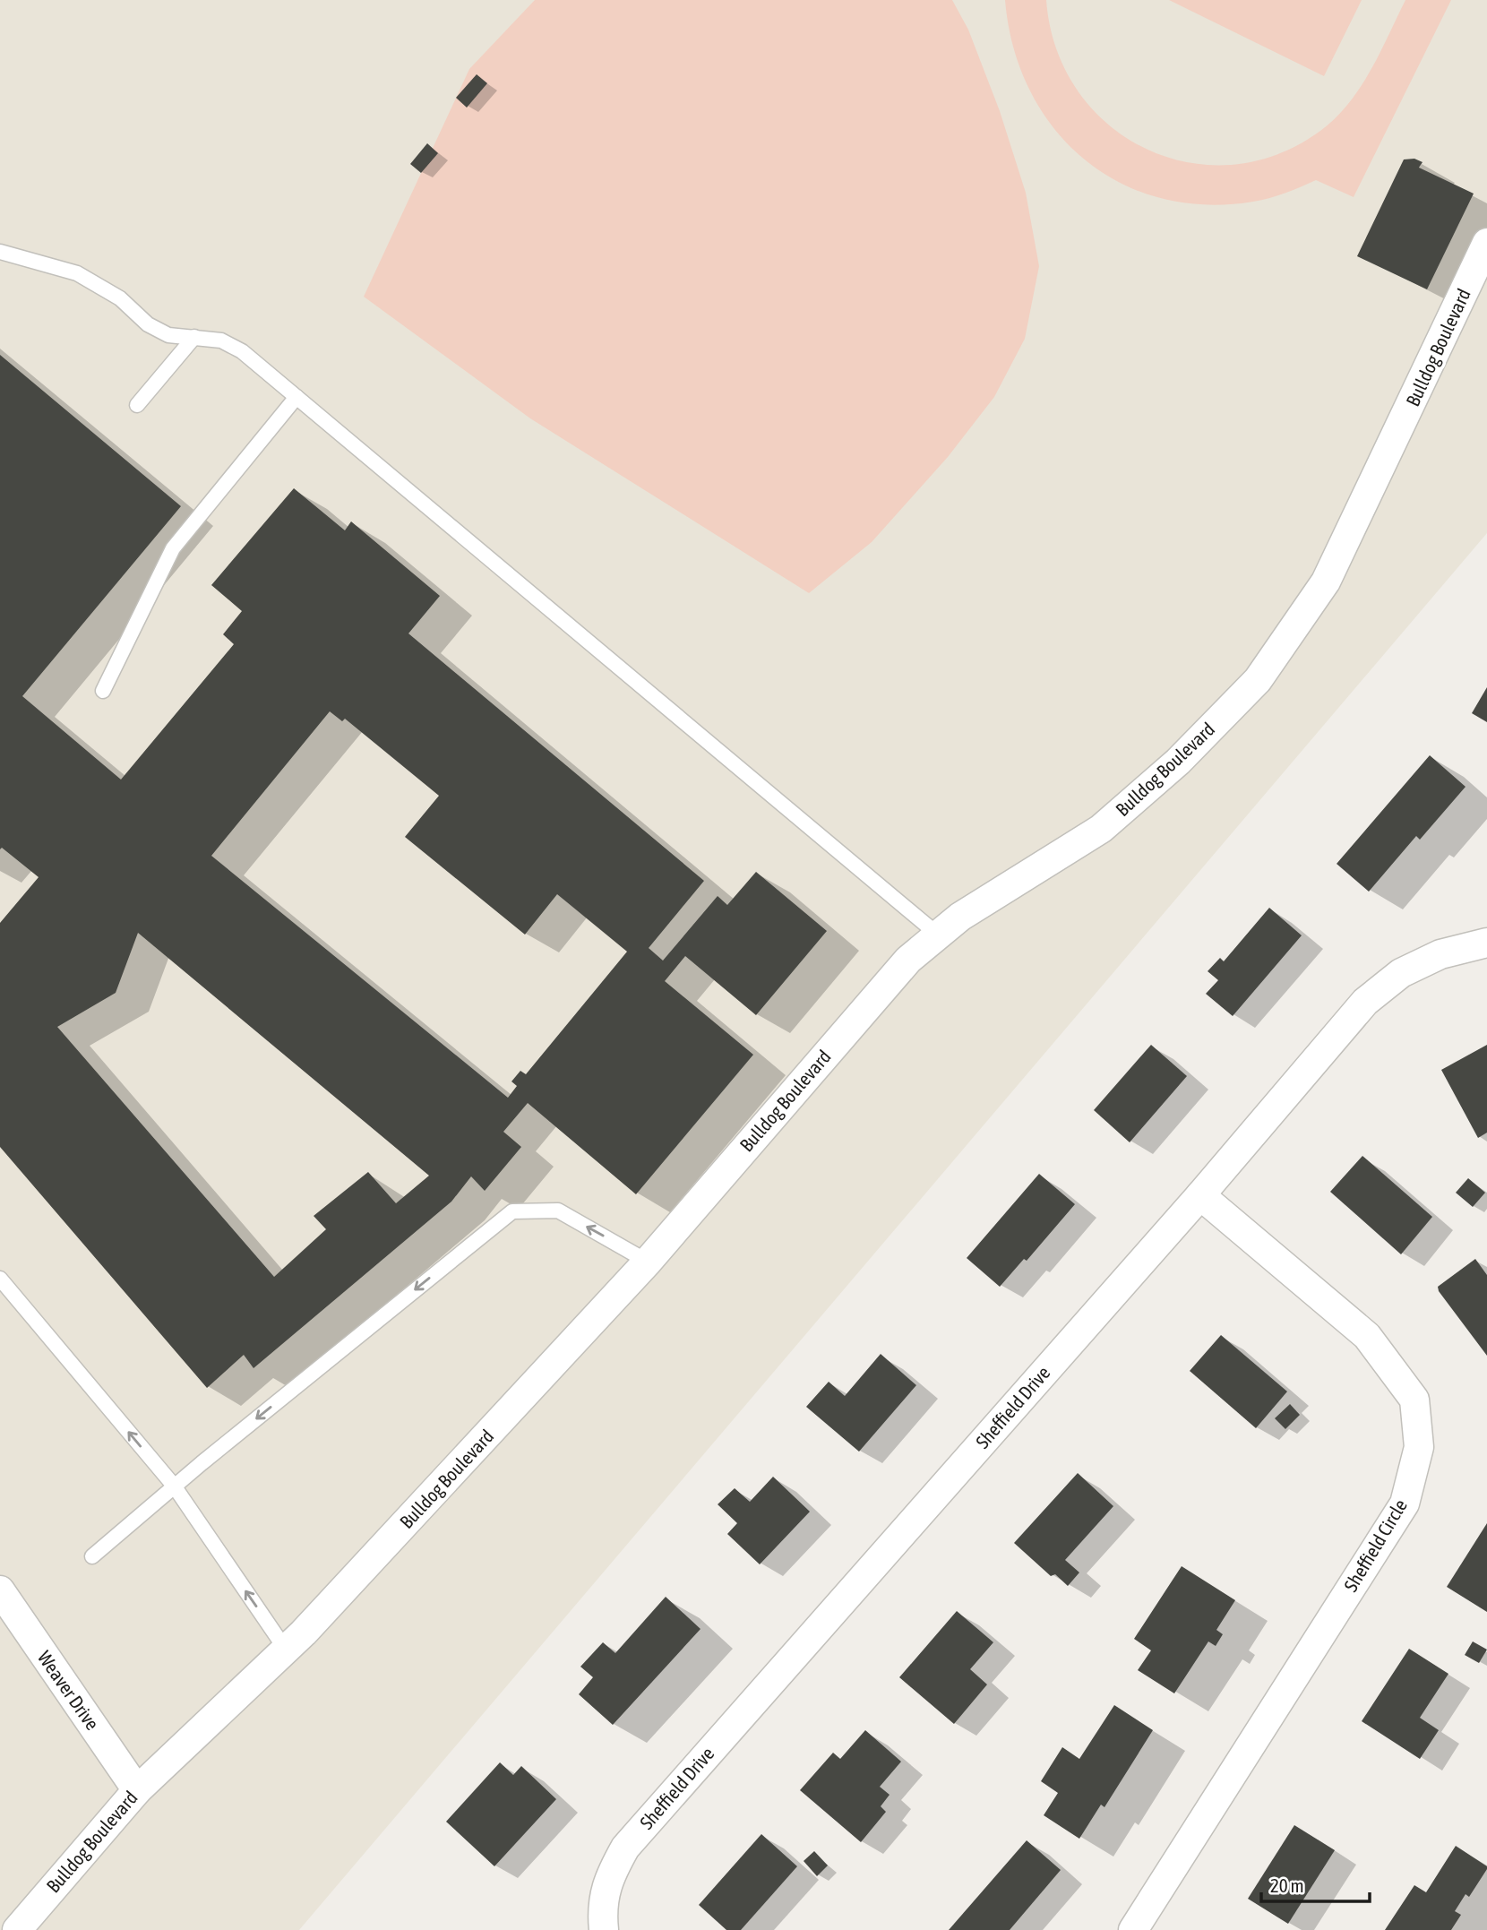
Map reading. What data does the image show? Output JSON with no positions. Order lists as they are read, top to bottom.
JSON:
{
  "streets": {
    "street": [
      "Bulldog Boulevard",
      "Sheffield Drive",
      "Sheffield Circle",
      "Weaver Drive"
    ]
  },
  "crossings": [
    ["Bulldog Boulevard", "Weaver Drive"],
    ["Sheffield Drive", "Sheffield Circle"]
  ],
  "scale_bar": "20 m"
}
